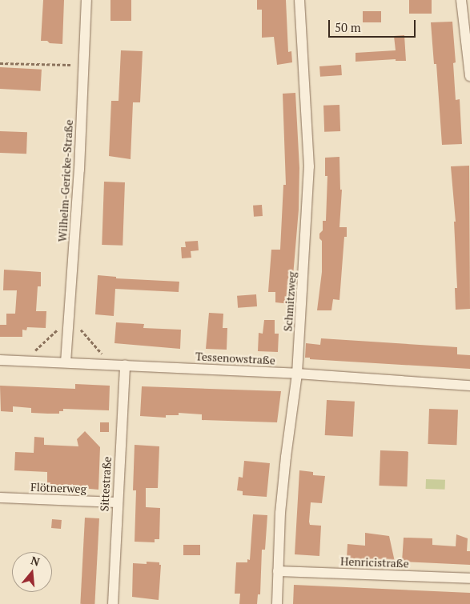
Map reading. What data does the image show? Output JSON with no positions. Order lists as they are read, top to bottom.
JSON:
{
  "streets": {
    "street": [
      "Wilhelm-Gericke-Straße",
      "Schmitzweg",
      "Tessenowstraße",
      "Sittestraße",
      "Flötnerweg",
      "Henricistraße"
    ]
  },
  "crossings": [
    ["Wilhelm-Gericke-Straße", "Tessenowstraße"],
    ["Schmitzweg", "Tessenowstraße"],
    ["Schmitzweg", "Henricistraße"],
    ["Tessenowstraße", "Sittestraße"],
    ["Sittestraße", "Flötnerweg"]
  ],
  "scale_bar": "50 m",
  "north": "top"
}
